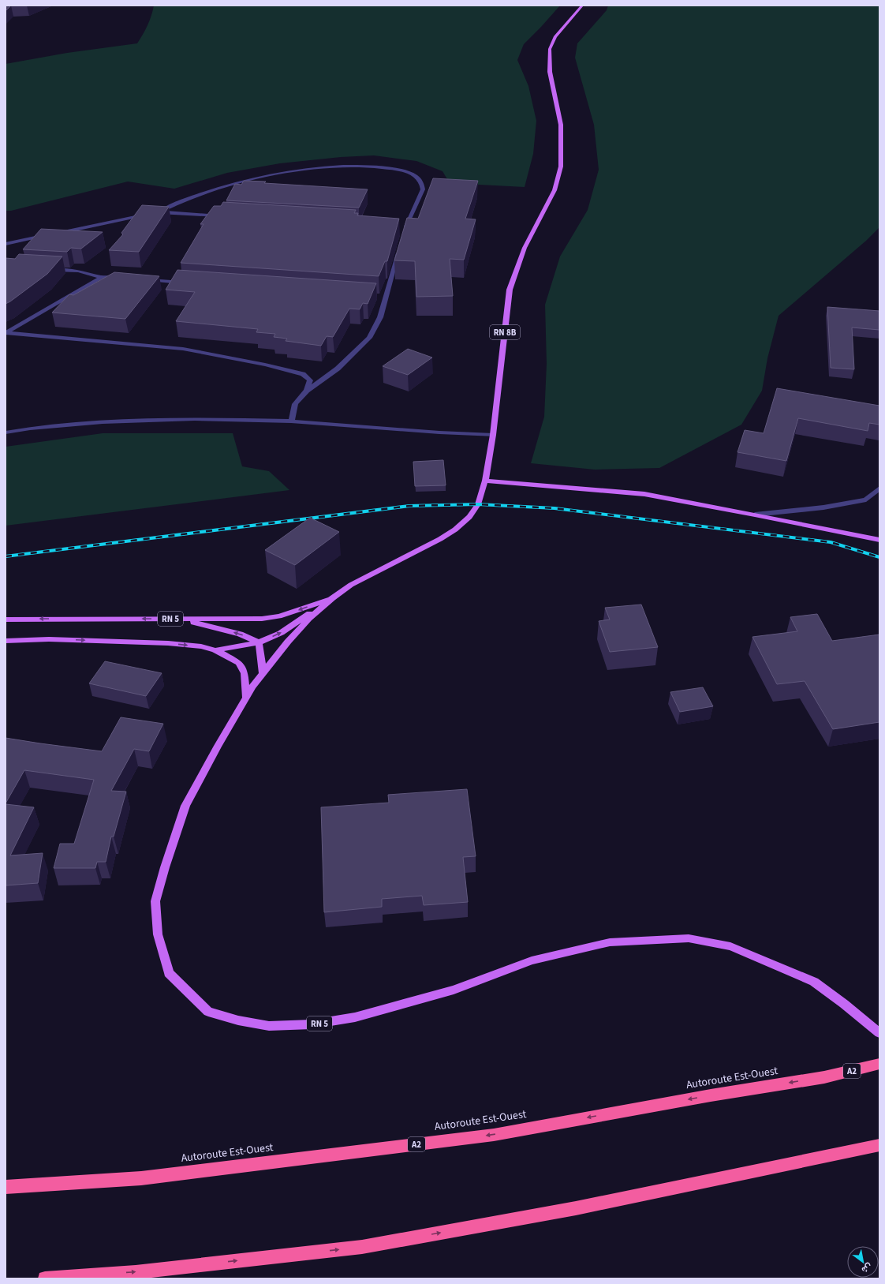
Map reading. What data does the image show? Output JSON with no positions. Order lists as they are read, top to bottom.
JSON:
{
  "streets": {
    "highway": ["A2", "Autoroute Est-Ouest"],
    "main road": ["RN 8B", "RN 5"]
  },
  "crossings": [
    ["RN 8B", "RN 5"]
  ],
  "one_way": ["Autoroute Est-Ouest"],
  "north": "bottom right"
}
